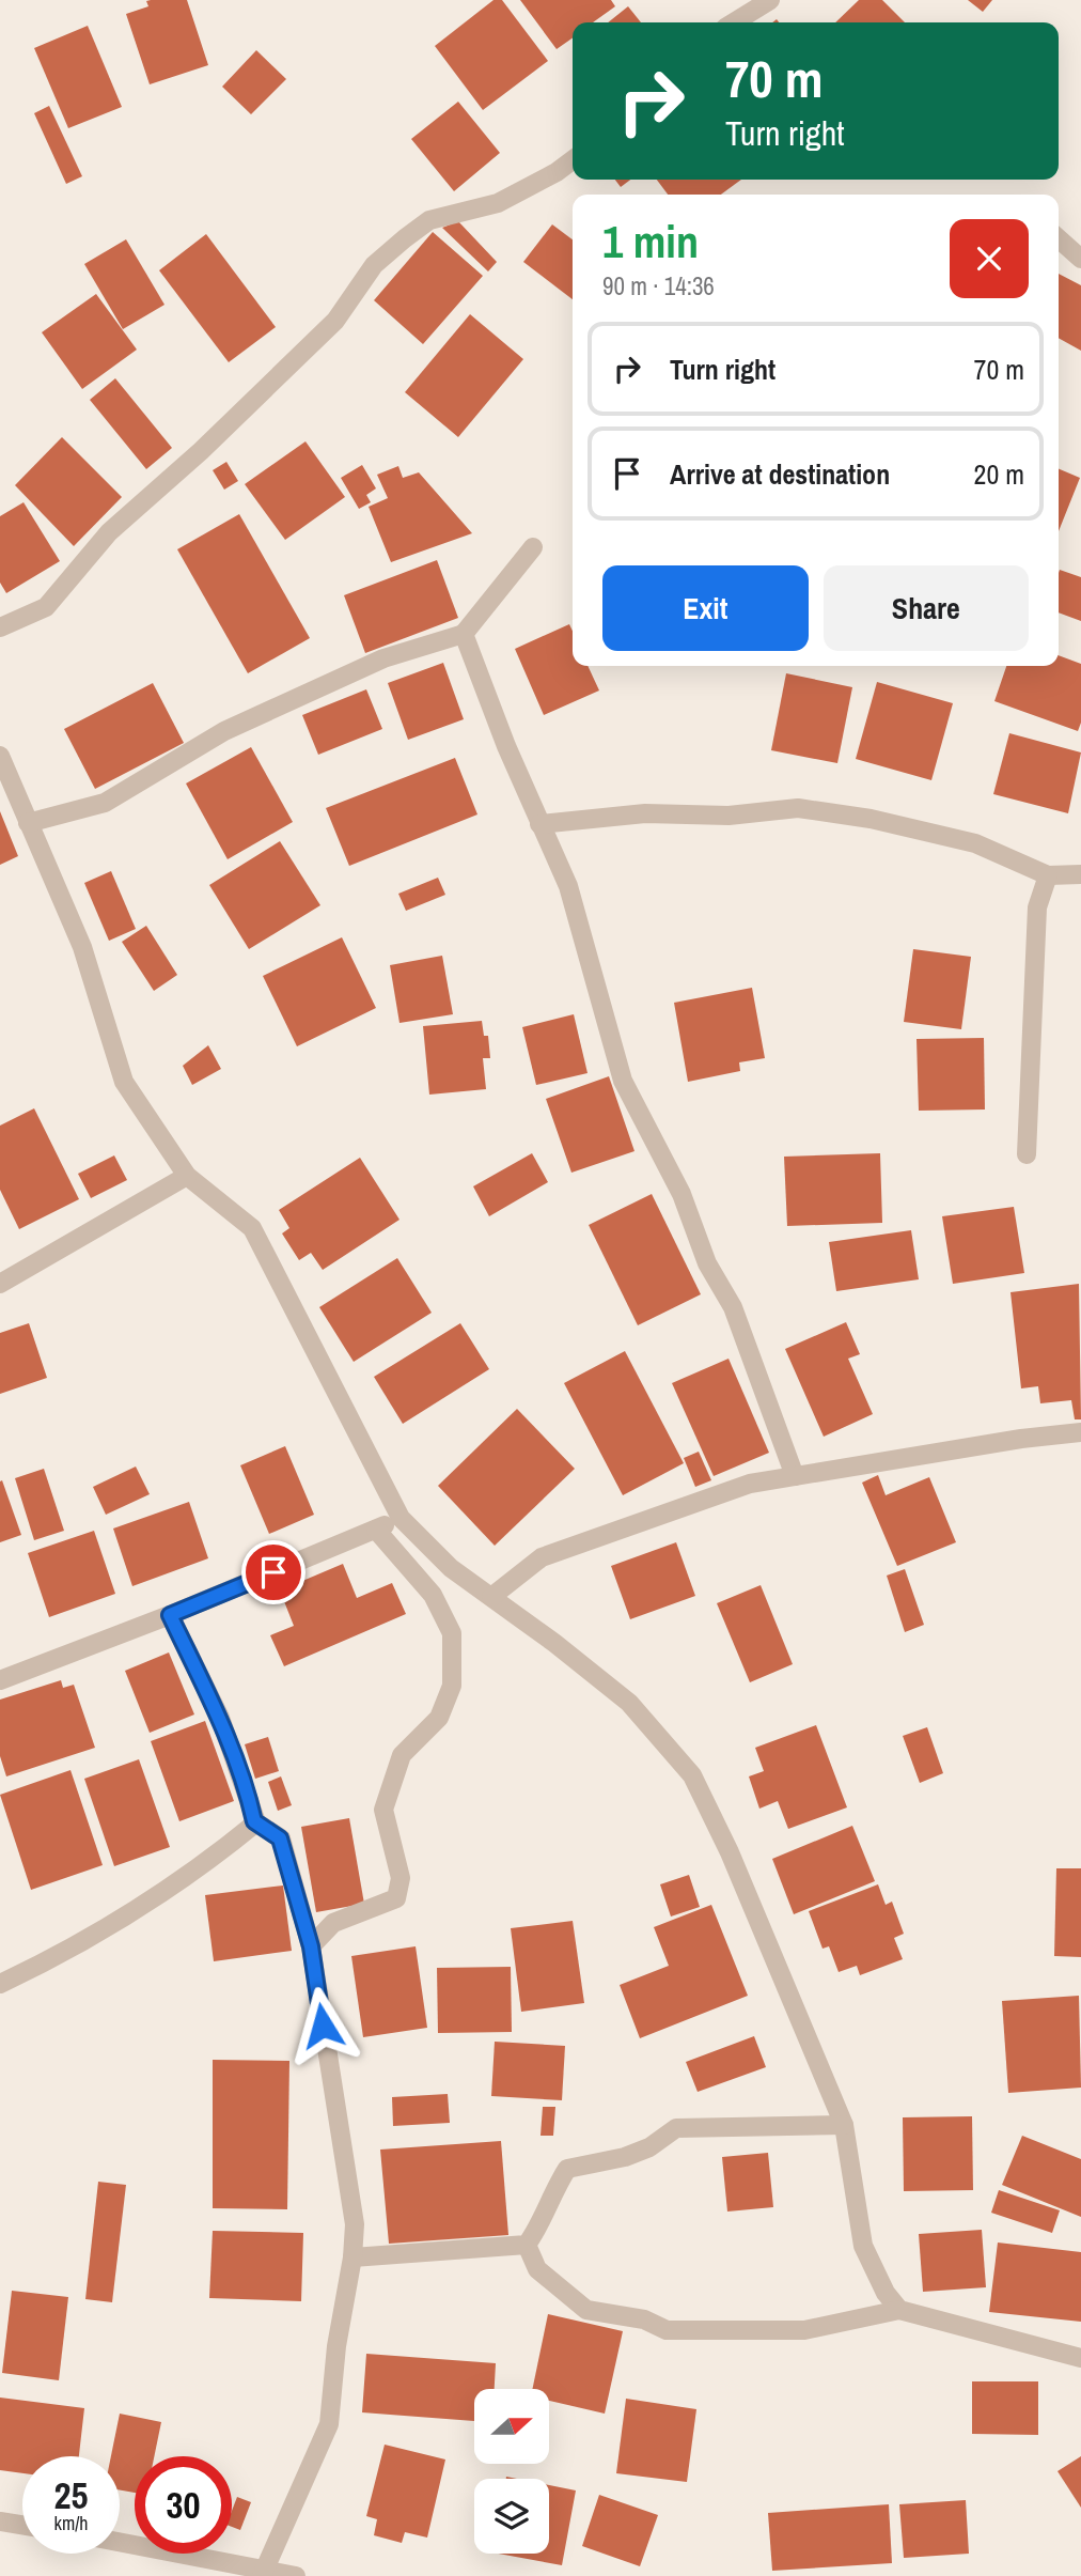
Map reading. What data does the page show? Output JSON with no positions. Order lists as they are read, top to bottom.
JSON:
{
  "north": "right",
  "page": {
    "turn": ["70 m", "Turn right"],
    "heading": ["1 min", "90 m · 14:36"],
    "list": [
      {
        "name": "Turn right",
        "value": "70 m"
      },
      {
        "name": "Arrive at destination",
        "value": "20 m"
      }
    ],
    "buttons": ["Exit", "Share"],
    "speed": "25 km/h",
    "limit": "30"
  }
}
